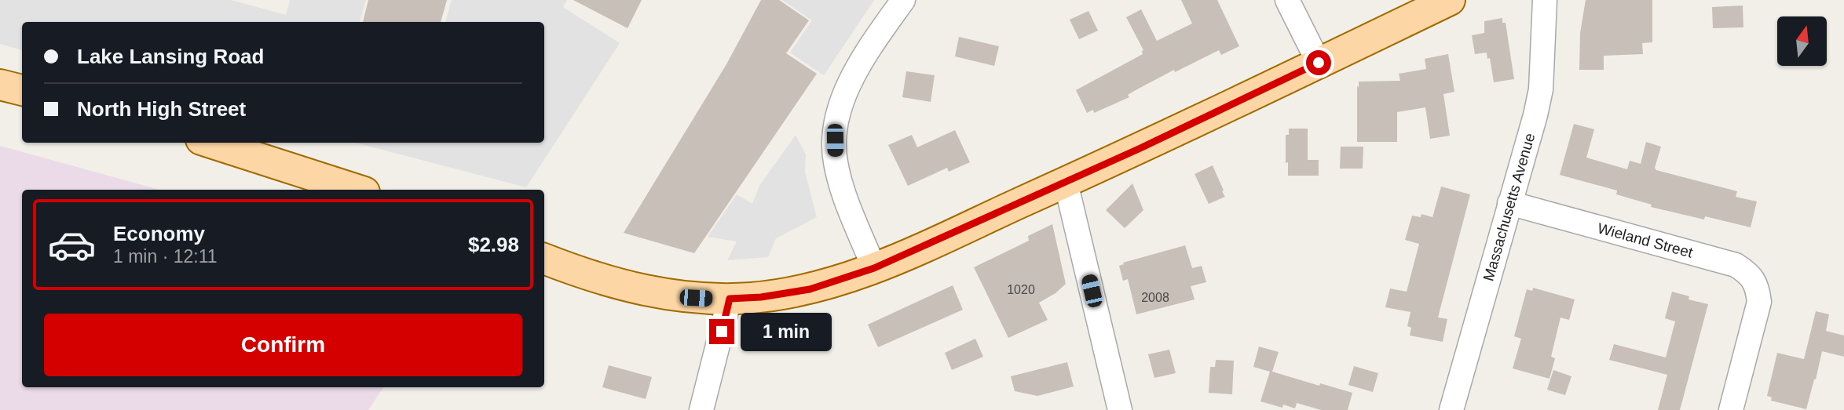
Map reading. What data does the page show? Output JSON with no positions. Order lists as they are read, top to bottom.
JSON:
{
  "streets": {
    "street": ["Massachusetts Avenue", "Wieland Street"]
  },
  "crossings": [
    ["Massachusetts Avenue", "Wieland Street"]
  ],
  "house_numbers": ["1020", "2008"],
  "north": "top",
  "page": {
    "banner": ["Lake Lansing Road", "North High Street"],
    "list": [
      {
        "name": "Economy",
        "note": "1 min · 12:11",
        "value": "$2.98"
      }
    ],
    "buttons": "Confirm",
    "bubble": "1 min"
  }
}
